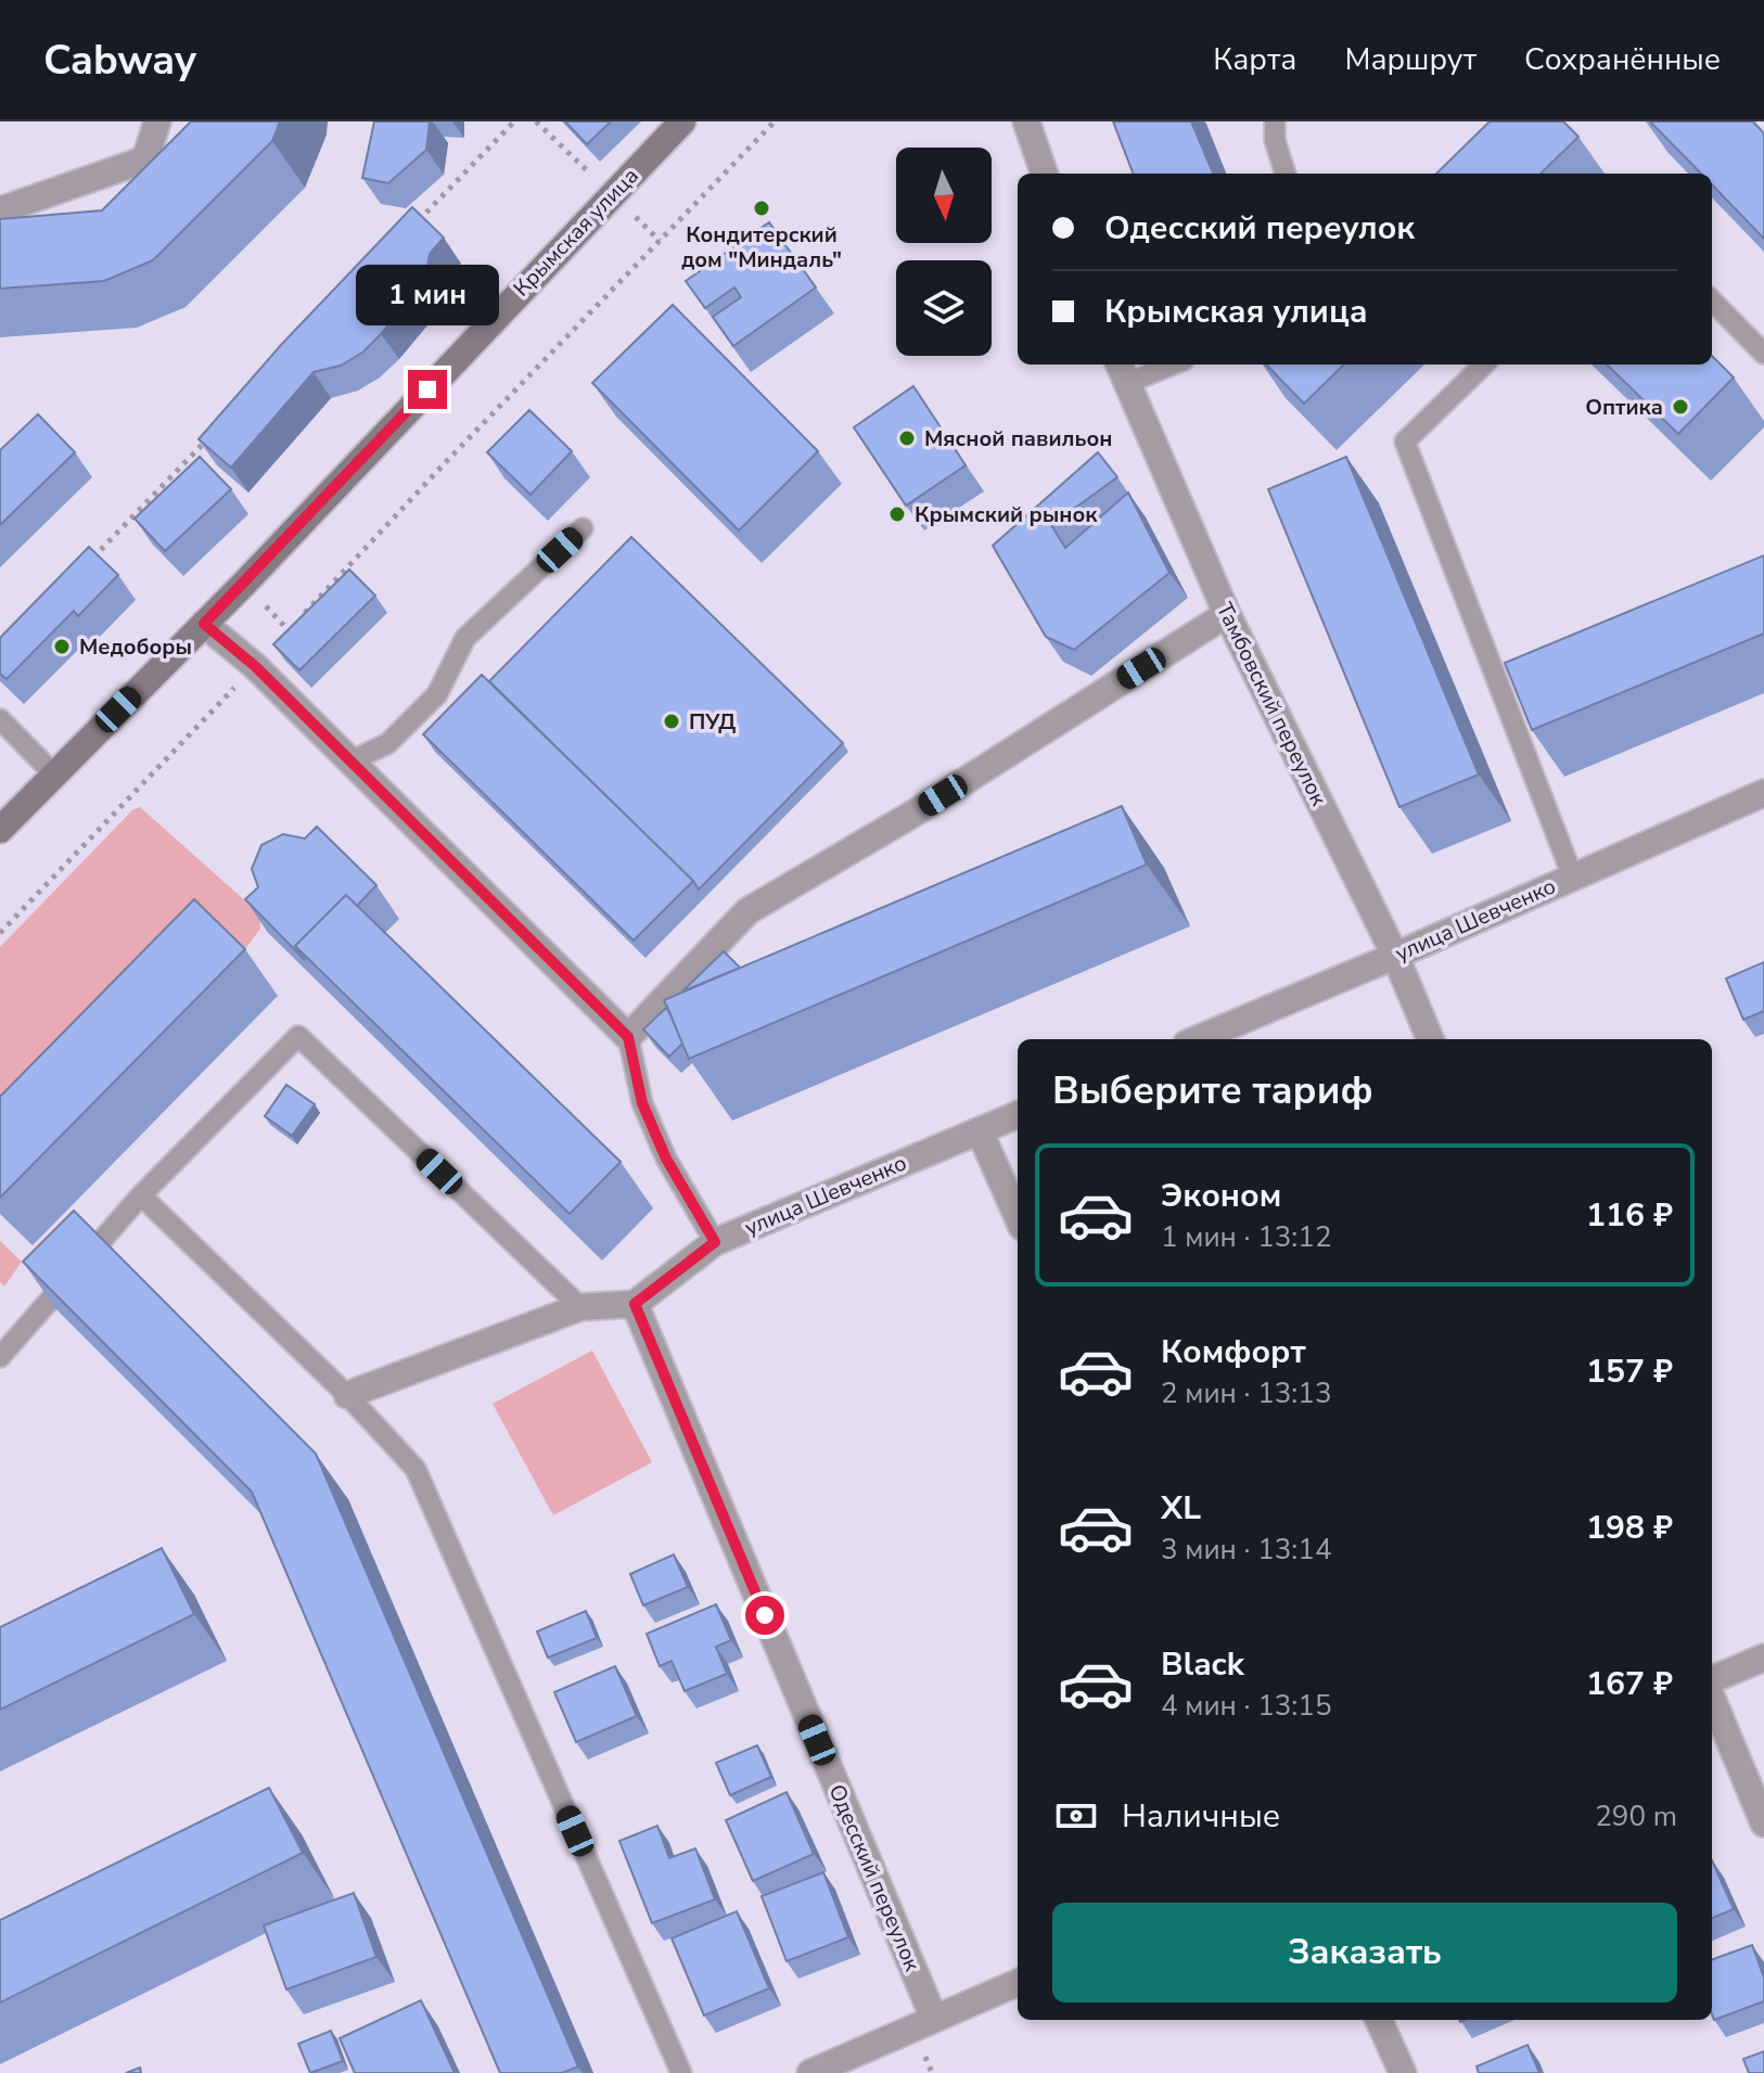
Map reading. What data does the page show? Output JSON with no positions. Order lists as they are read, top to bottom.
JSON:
{
  "streets": {
    "main road": ["Крымская улица"],
    "street": ["Тамбовский переулок", "улица Шевченко", "Одесский переулок"]
  },
  "crossings": [
    ["Тамбовский переулок", "улица Шевченко"],
    ["улица Шевченко", "Одесский переулок"]
  ],
  "places": [
    "Кондитерский дом \"Миндаль\"",
    "Оптика",
    "Мясной павильон",
    "Крымский рынок",
    "Медоборы",
    "ПУД"
  ],
  "north": "bottom",
  "page": {
    "header": "Cabway",
    "nav": ["Карта", "Маршрут", "Сохранённые"],
    "banner": ["Одесский переулок", "Крымская улица"],
    "bubble": "1 мин",
    "heading": "Выберите тариф",
    "list": [
      {
        "name": "Эконом",
        "note": "1 мин · 13:12",
        "value": "116 ₽"
      },
      {
        "name": "Комфорт",
        "note": "2 мин · 13:13",
        "value": "157 ₽"
      },
      {
        "name": "XL",
        "note": "3 мин · 13:14",
        "value": "198 ₽"
      },
      {
        "name": "Black",
        "note": "4 мин · 13:15",
        "value": "167 ₽"
      }
    ],
    "pay": ["Наличные", "290 m"],
    "buttons": "Заказать"
  }
}
